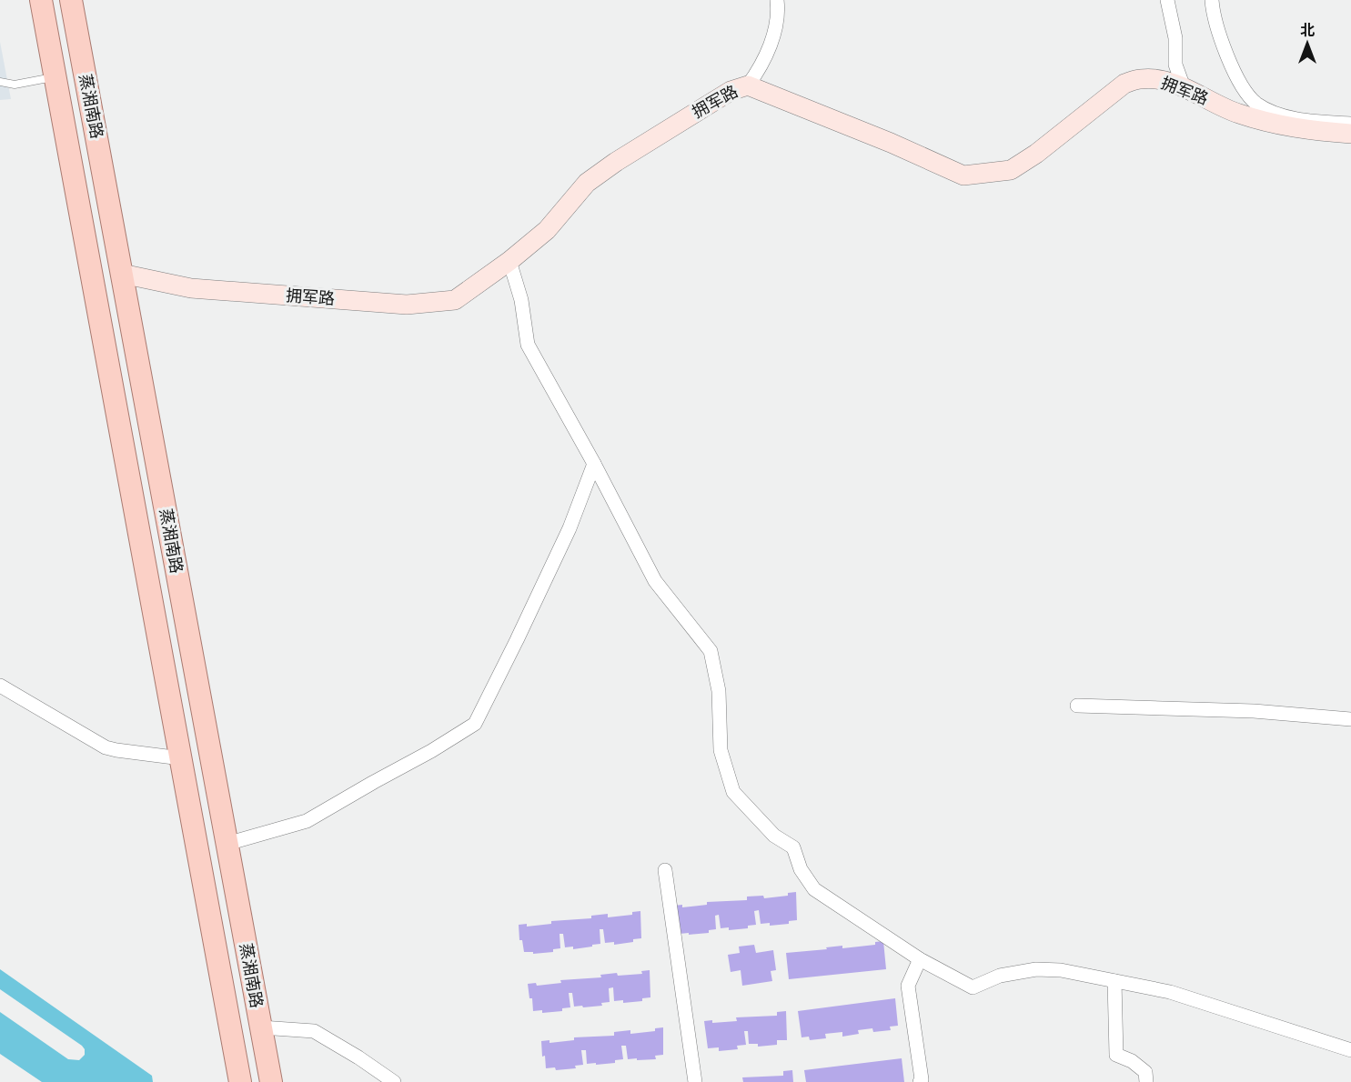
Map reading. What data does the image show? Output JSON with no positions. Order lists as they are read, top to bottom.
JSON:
{
  "streets": {
    "main road": ["蒸湘南路"],
    "street": ["拥军路"]
  },
  "crossings": [
    ["拥军路", "蒸湘南路"]
  ],
  "north": "top"
}
